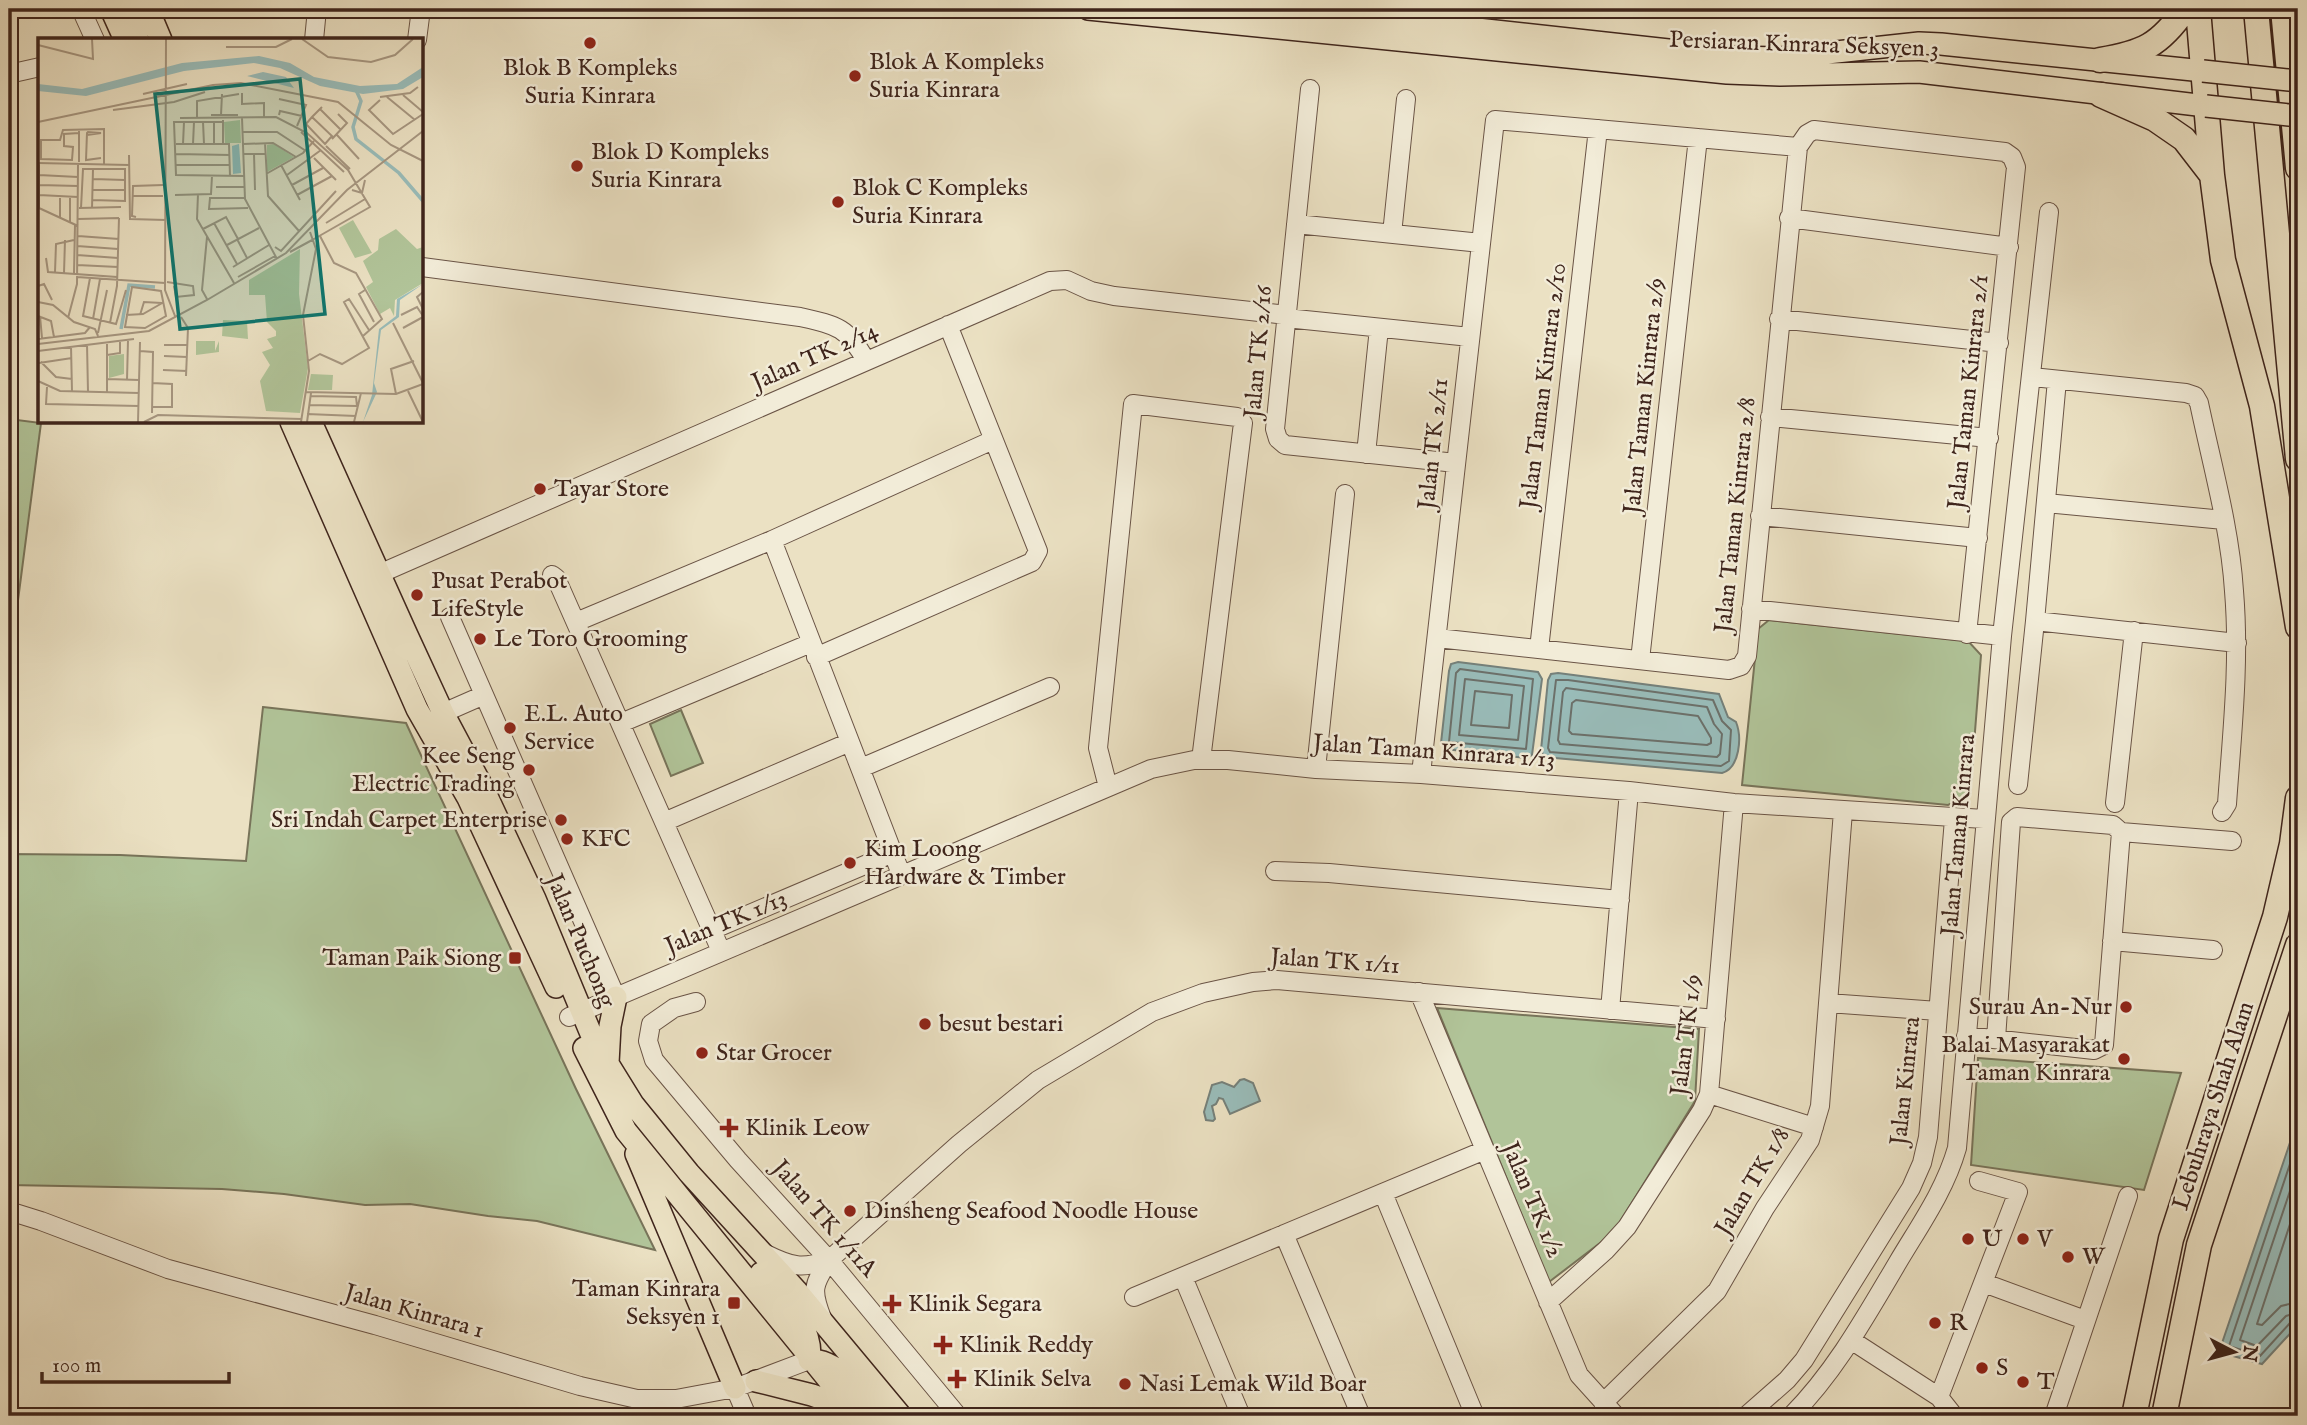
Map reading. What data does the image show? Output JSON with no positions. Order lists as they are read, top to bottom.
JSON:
{
  "streets": {
    "highway": ["Lebuhraya Shah Alam"],
    "main road": ["Persiaran Kinrara Seksyen 3", "Jalan Puchong"],
    "street": [
      "Jalan TK 2/16",
      "Jalan TK 2/14",
      "Jalan Taman Kinrara 2/10",
      "Jalan Taman Kinrara 2/1",
      "Jalan Taman Kinrara 2/9",
      "Jalan TK 2/11",
      "Jalan Taman Kinrara 2/8",
      "Jalan Taman Kinrara 1/13",
      "Jalan Taman Kinrara",
      "Jalan TK 1/13",
      "Jalan TK 1/11",
      "Jalan TK 1/9",
      "Jalan Kinrara",
      "Jalan TK 1/8",
      "Jalan TK 1/2",
      "Jalan TK 1/11A",
      "Jalan Kinrara 1"
    ]
  },
  "crossings": [
    ["Jalan TK 2/16", "Jalan TK 2/14"],
    ["Jalan TK 2/16", "Jalan TK 2/11"],
    ["Jalan TK 2/14", "Jalan TK 2/11"],
    ["Jalan TK 2/14", "Jalan Puchong"],
    ["Jalan Taman Kinrara 2/10", "Jalan TK 2/11"],
    ["Jalan Taman Kinrara 2/10", "Jalan Taman Kinrara 2/8"],
    ["Jalan Taman Kinrara 2/1", "Jalan Taman Kinrara 2/8"],
    ["Jalan Taman Kinrara 2/9", "Jalan Taman Kinrara 2/8"],
    ["Jalan TK 2/11", "Jalan Taman Kinrara 2/8"],
    ["Jalan TK 2/11", "Jalan Taman Kinrara 1/13"],
    ["Jalan Taman Kinrara 1/13", "Jalan Taman Kinrara"],
    ["Jalan Taman Kinrara 1/13", "Jalan TK 1/13"],
    ["Jalan Taman Kinrara 1/13", "Jalan TK 1/9"],
    ["Jalan Taman Kinrara 1/13", "Jalan Kinrara"],
    ["Jalan Taman Kinrara 1/13", "Jalan TK 1/8"],
    ["Jalan TK 1/13", "Jalan Puchong"],
    ["Jalan Puchong", "Jalan Kinrara 1"],
    ["Jalan TK 1/11", "Jalan TK 1/9"],
    ["Jalan TK 1/11", "Jalan TK 1/2"],
    ["Jalan TK 1/11", "Jalan TK 1/11A"],
    ["Jalan TK 1/9", "Jalan TK 1/2"],
    ["Jalan TK 1/8", "Jalan TK 1/2"]
  ],
  "places": {
    "other": [
      "Blok B Kompleks Suria Kinrara",
      "Blok A Kompleks Suria Kinrara",
      "Blok D Kompleks Suria Kinrara",
      "Blok C Kompleks Suria Kinrara",
      "Tayar Store",
      "Pusat Perabot LifeStyle",
      "Le Toro Grooming",
      "E.L. Auto Service",
      "Kee Seng Electric Trading",
      "Sri Indah Carpet Enterprise",
      "KFC",
      "Kim Loong Hardware & Timber",
      "Surau An-Nur",
      "besut bestari",
      "Star Grocer",
      "Balai Masyarakat Taman Kinrara",
      "Dinsheng Seafood Noodle House",
      "U",
      "V",
      "W",
      "R",
      "S",
      "T",
      "Nasi Lemak Wild Boar"
    ],
    "transit": ["Taman Paik Siong", "Taman Kinrara Seksyen 1"],
    "health": [
      "Klinik Leow",
      "Klinik Segara",
      "Klinik Reddy",
      "Klinik Selva"
    ]
  },
  "scale_bar": "100 m",
  "north": "right"
}
